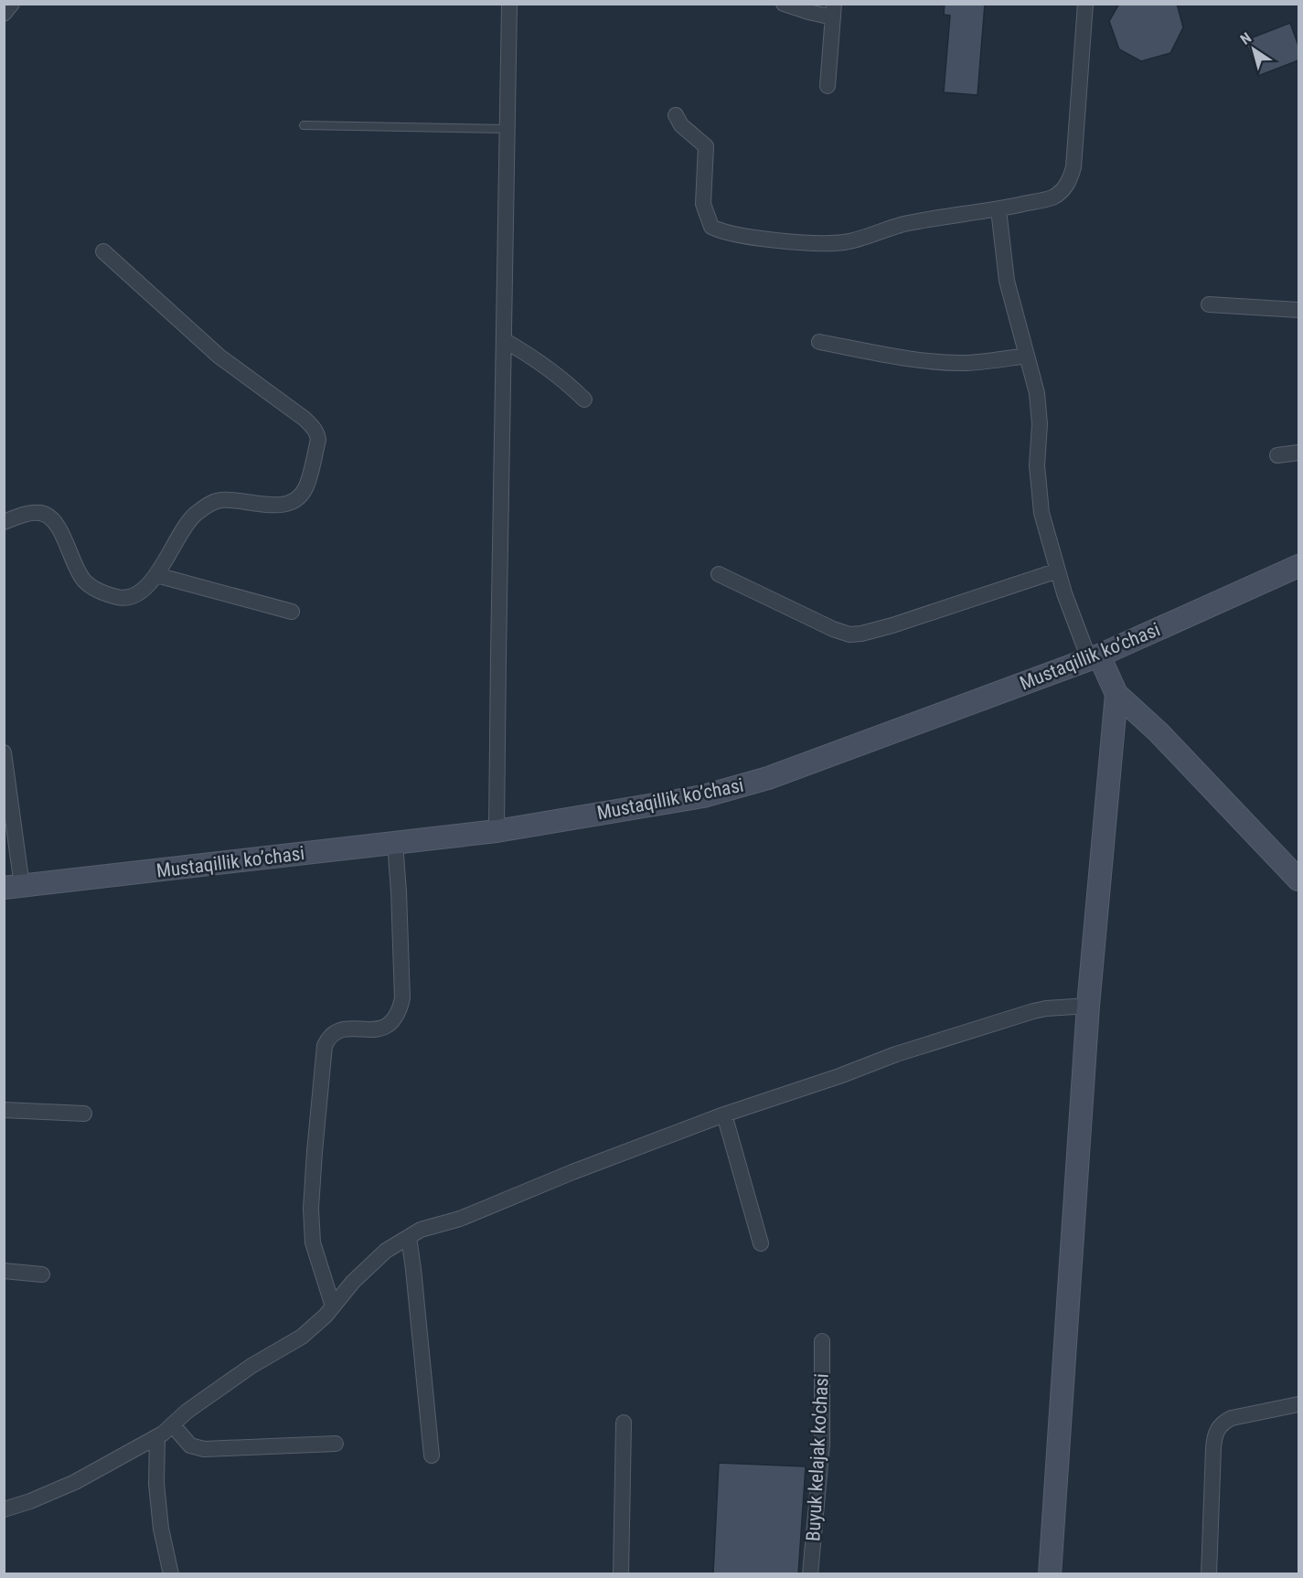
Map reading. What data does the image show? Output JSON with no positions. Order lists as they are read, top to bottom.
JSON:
{
  "streets": {
    "main road": ["Mustaqillik ko’chasi"],
    "street": ["Buyuk kelajak ko'chasi"]
  },
  "north": "top left"
}
